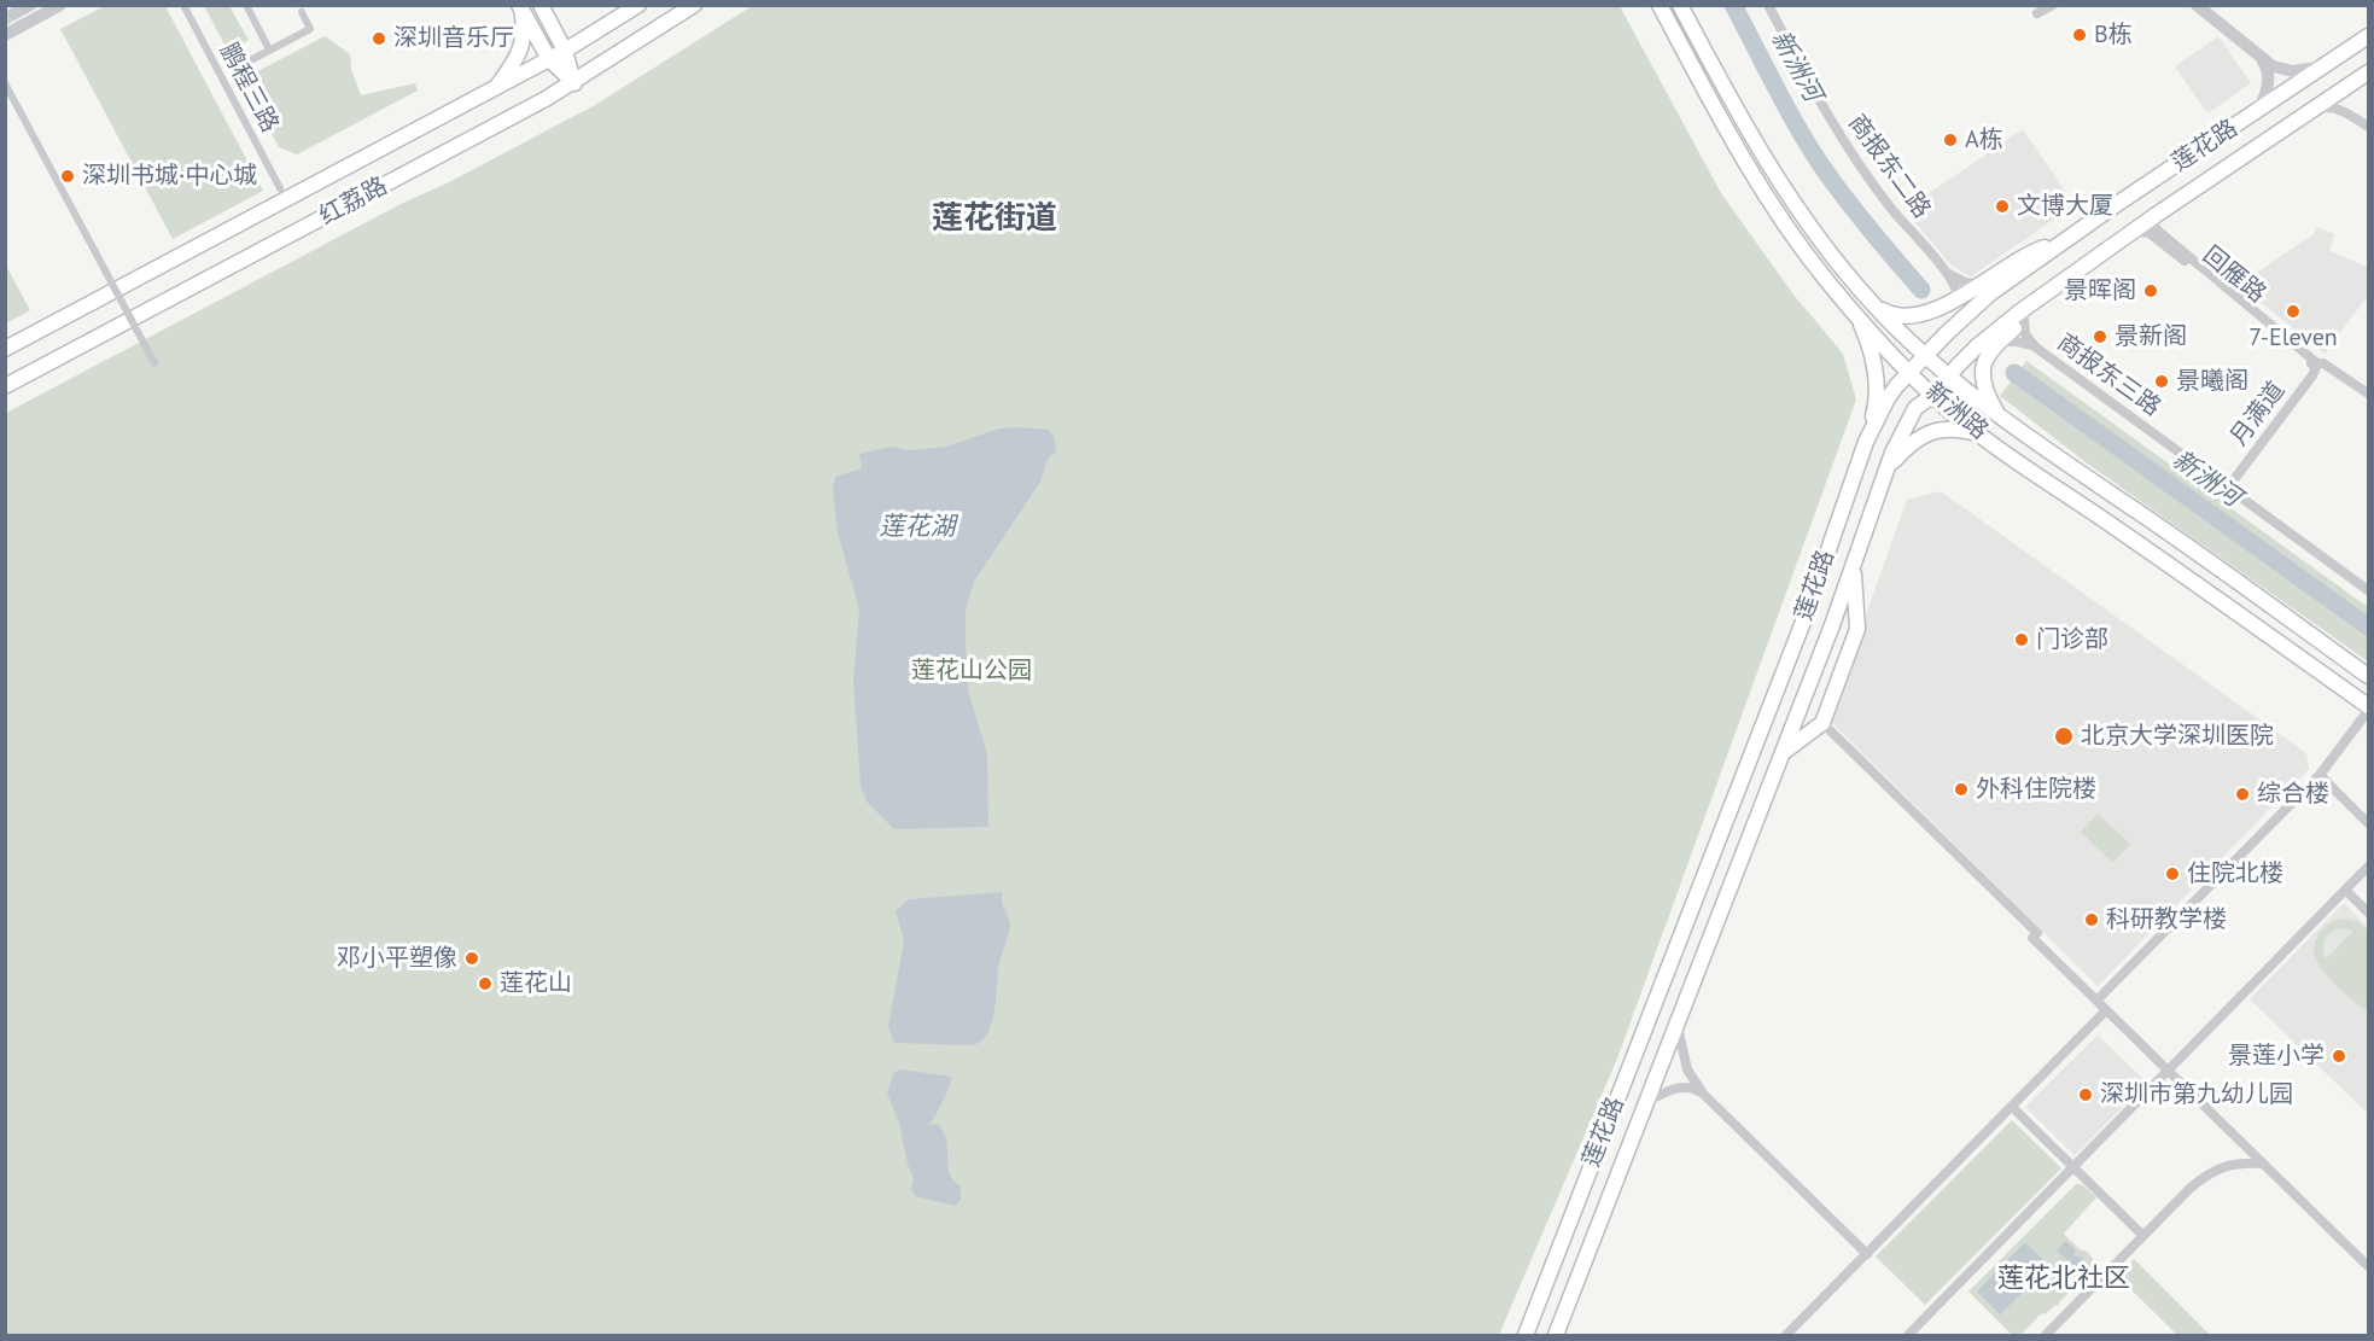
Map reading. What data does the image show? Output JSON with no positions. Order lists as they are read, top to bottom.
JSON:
{
  "streets": {
    "main road": ["莲花路", "红荔路", "新洲路"],
    "street": [
      "鹏程三路",
      "商报东二路",
      "回雁路",
      "商报东三路",
      "月满道"
    ]
  },
  "crossings": [
    ["莲花路", "回雁路"],
    ["莲花路", "新洲路"],
    ["回雁路", "月满道"],
    ["商报东三路", "月满道"]
  ],
  "districts": ["莲花街道", "莲花北社区"],
  "water": ["新洲河", "莲花湖"],
  "parks": ["莲花山公园"],
  "places": [
    "B栋",
    "深圳音乐厅",
    "A栋",
    "深圳书城·中心城",
    "文博大厦",
    "景晖阁",
    "7-Eleven",
    "景新阁",
    "景曦阁",
    "门诊部",
    "北京大学深圳医院",
    "外科住院楼",
    "综合楼",
    "住院北楼",
    "科研教学楼",
    "邓小平塑像",
    "莲花山",
    "景莲小学",
    "深圳市第九幼儿园"
  ]
}
